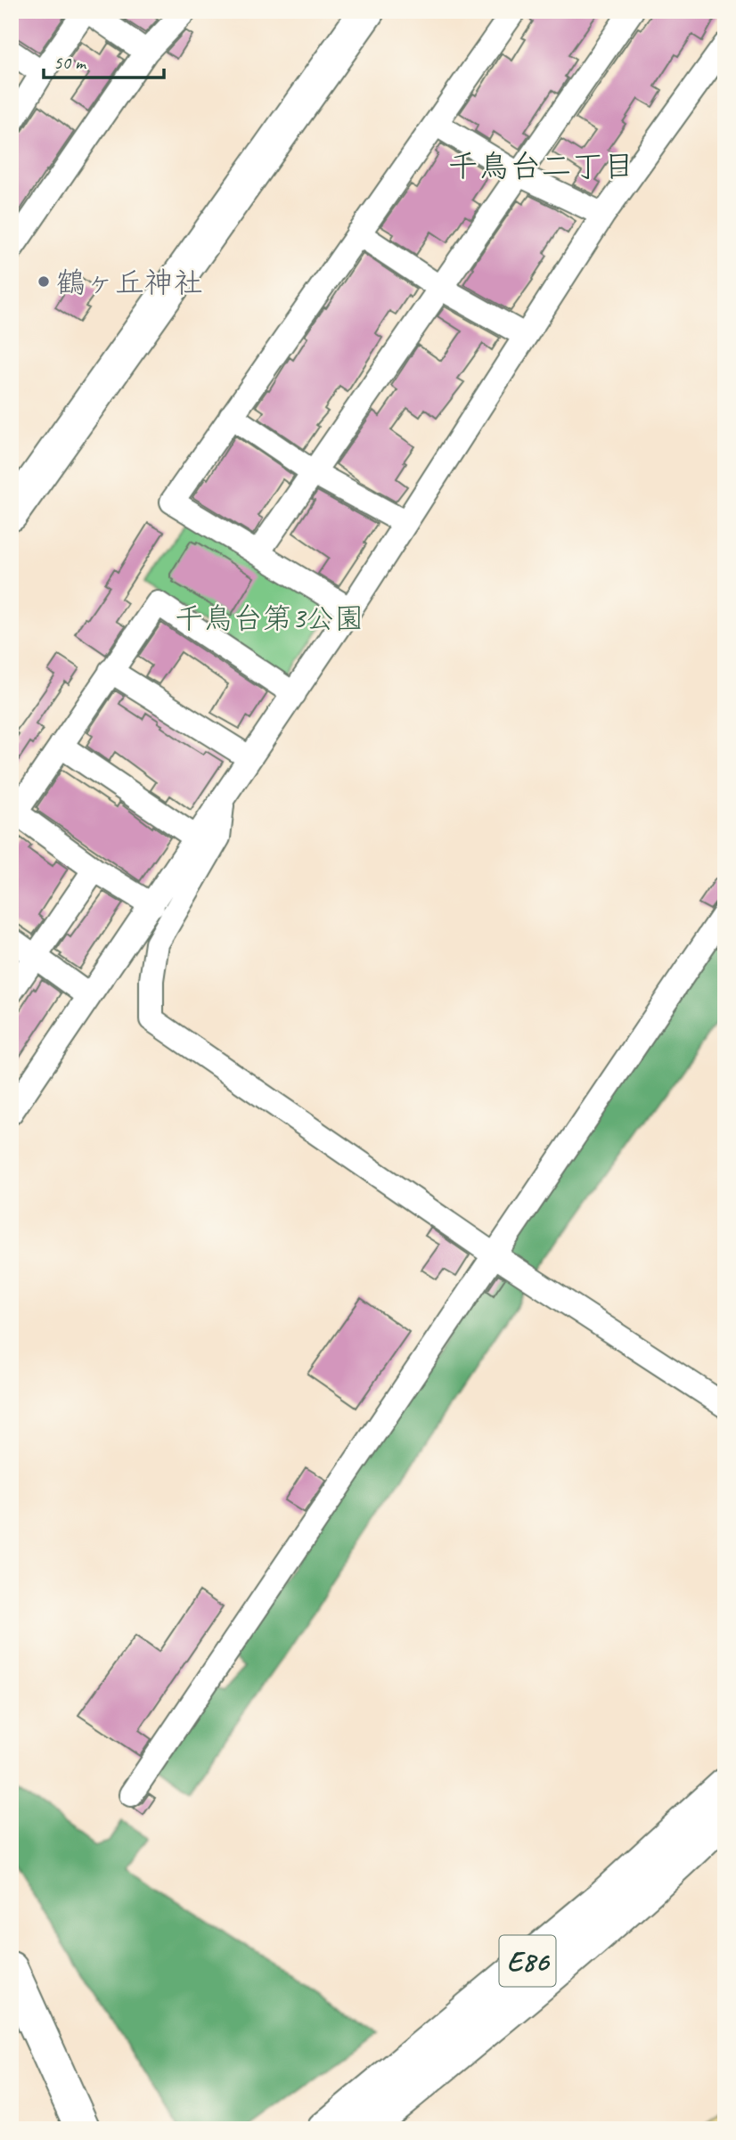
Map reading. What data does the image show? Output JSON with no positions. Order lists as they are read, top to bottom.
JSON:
{
  "streets": {
    "highway": ["E86"]
  },
  "districts": ["千鳥台二丁目"],
  "parks": ["千鳥台第3公園"],
  "places": ["鶴ヶ丘神社"],
  "scale_bar": "50 m"
}
